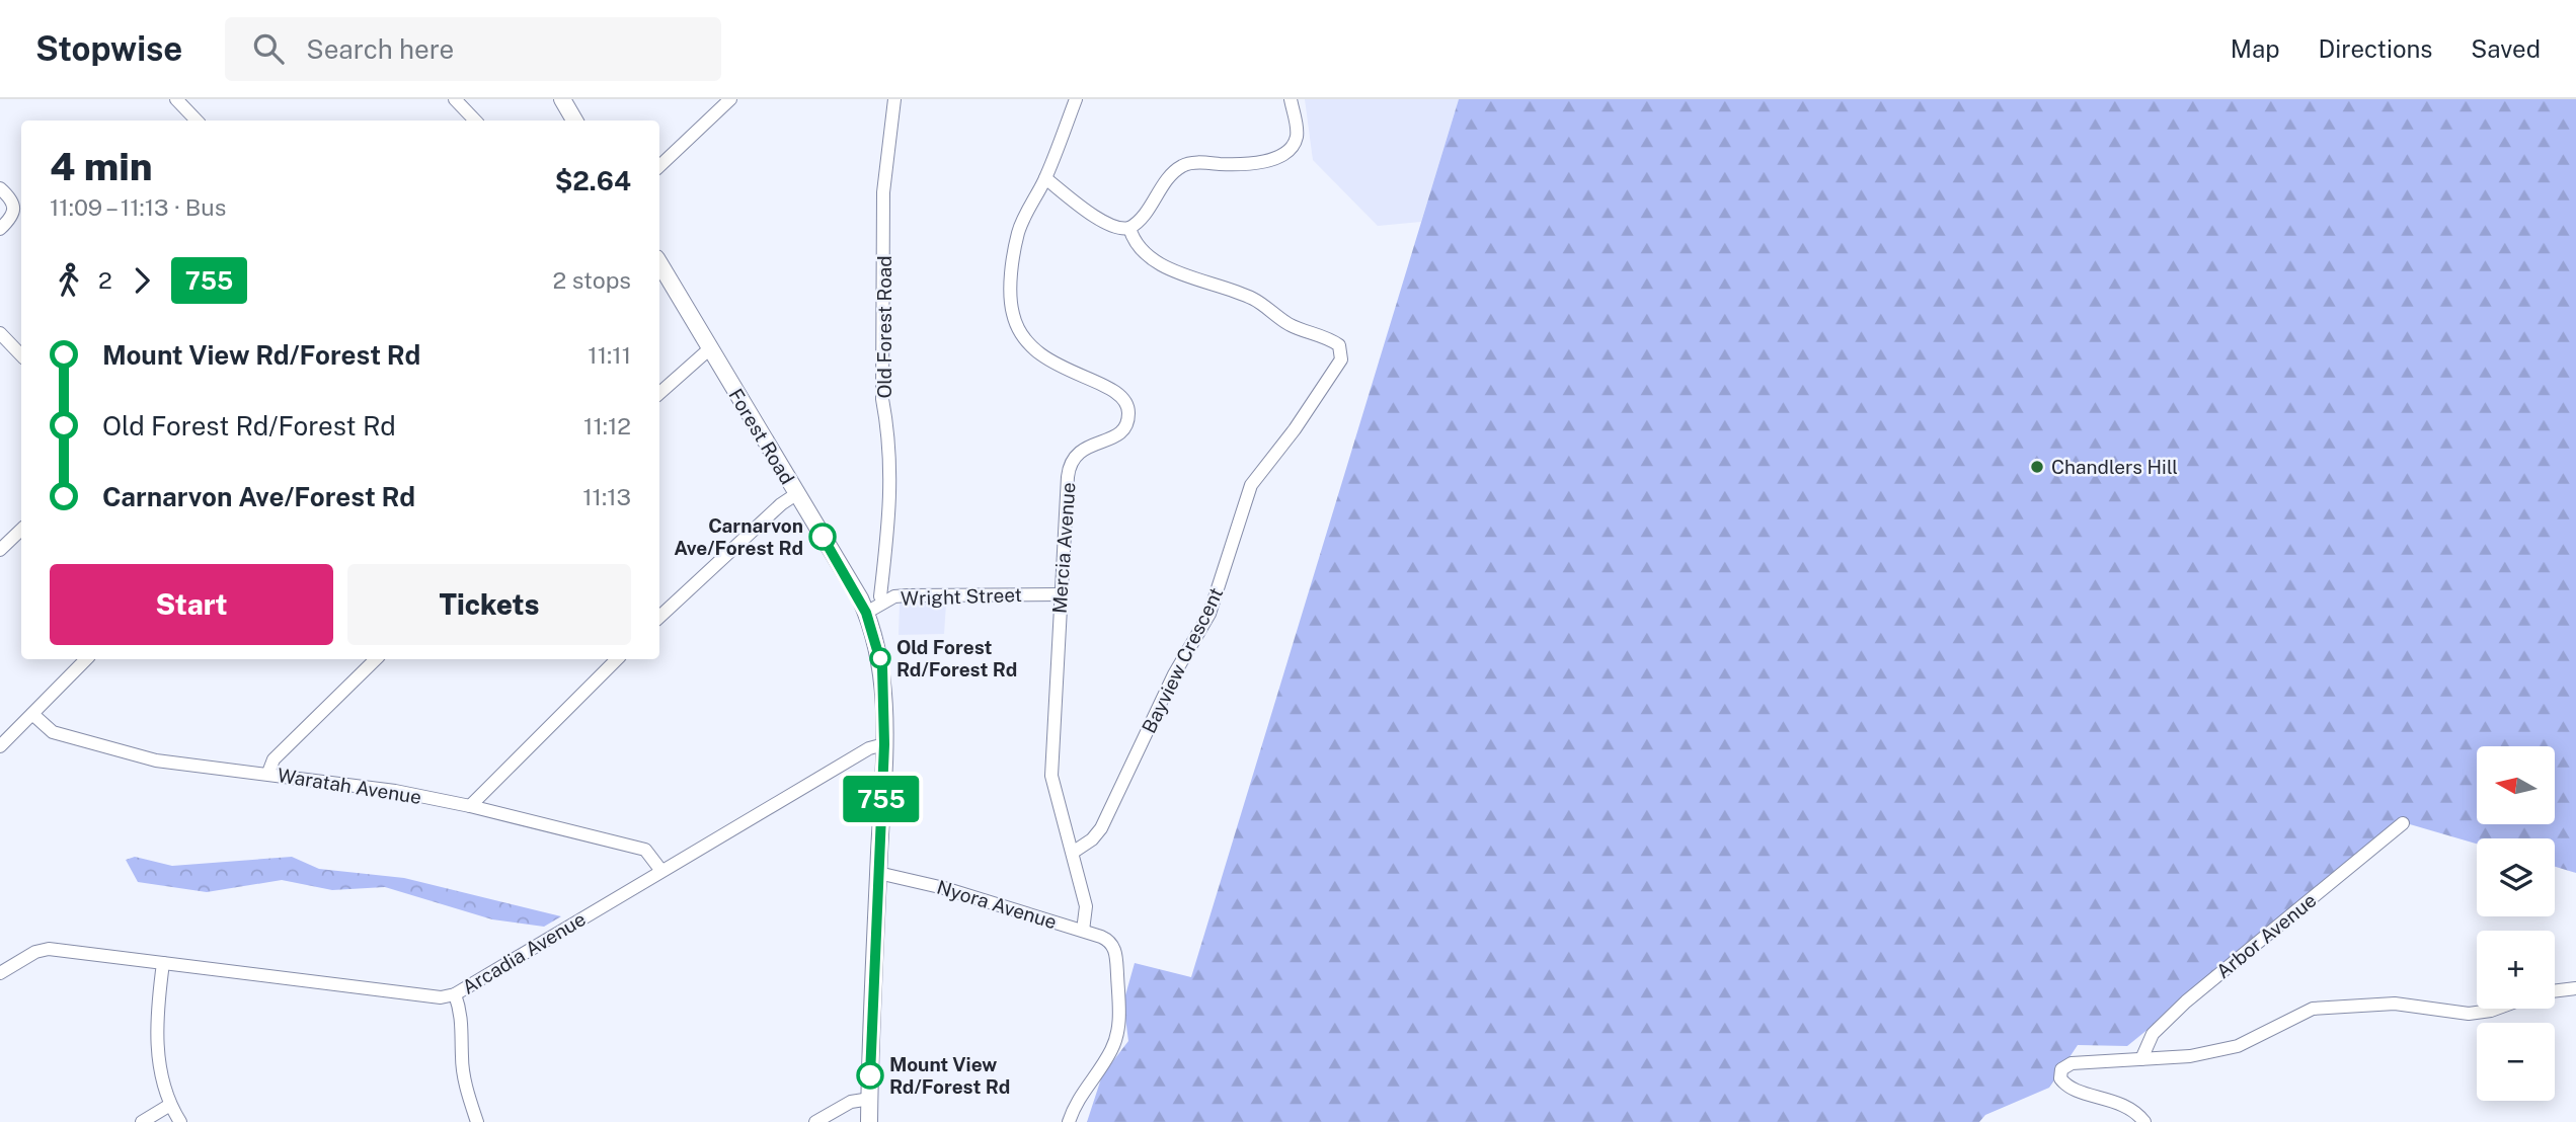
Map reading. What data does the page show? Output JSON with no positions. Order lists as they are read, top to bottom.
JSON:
{
  "streets": {
    "main road": ["Forest Road"],
    "street": [
      "Old Forest Road",
      "Mercia Avenue",
      "Wright Street",
      "Bayview Crescent",
      "Waratah Avenue",
      "Nyora Avenue",
      "Arbor Avenue",
      "Arcadia Avenue"
    ]
  },
  "crossings": [
    ["Forest Road", "Wright Street"],
    ["Forest Road", "Nyora Avenue"],
    ["Forest Road", "Arcadia Avenue"],
    ["Mercia Avenue", "Wright Street"],
    ["Mercia Avenue", "Bayview Crescent"],
    ["Mercia Avenue", "Nyora Avenue"],
    ["Waratah Avenue", "Arcadia Avenue"]
  ],
  "places": [
    "Chandlers Hill",
    "Carnarvon Ave/Forest Rd",
    "Old Forest Rd/Forest Rd",
    "Mount View Rd/Forest Rd"
  ],
  "lines": ["bus line 755"],
  "north": "left",
  "page": {
    "header": "Stopwise",
    "search": "Search here",
    "nav": ["Map", "Directions", "Saved"],
    "on_map": "755",
    "heading": ["4 min", "11:09 – 11:13 · Bus", "$2.64"],
    "legs": ["2", "755", "2 stops"],
    "list": [
      {
        "name": "Mount View Rd/Forest Rd",
        "value": "11:11"
      },
      {
        "name": "Old Forest Rd/Forest Rd",
        "value": "11:12"
      },
      {
        "name": "Carnarvon Ave/Forest Rd",
        "value": "11:13"
      }
    ],
    "buttons": ["Start", "Tickets"],
    "map_buttons": ["+", "−"]
  }
}
